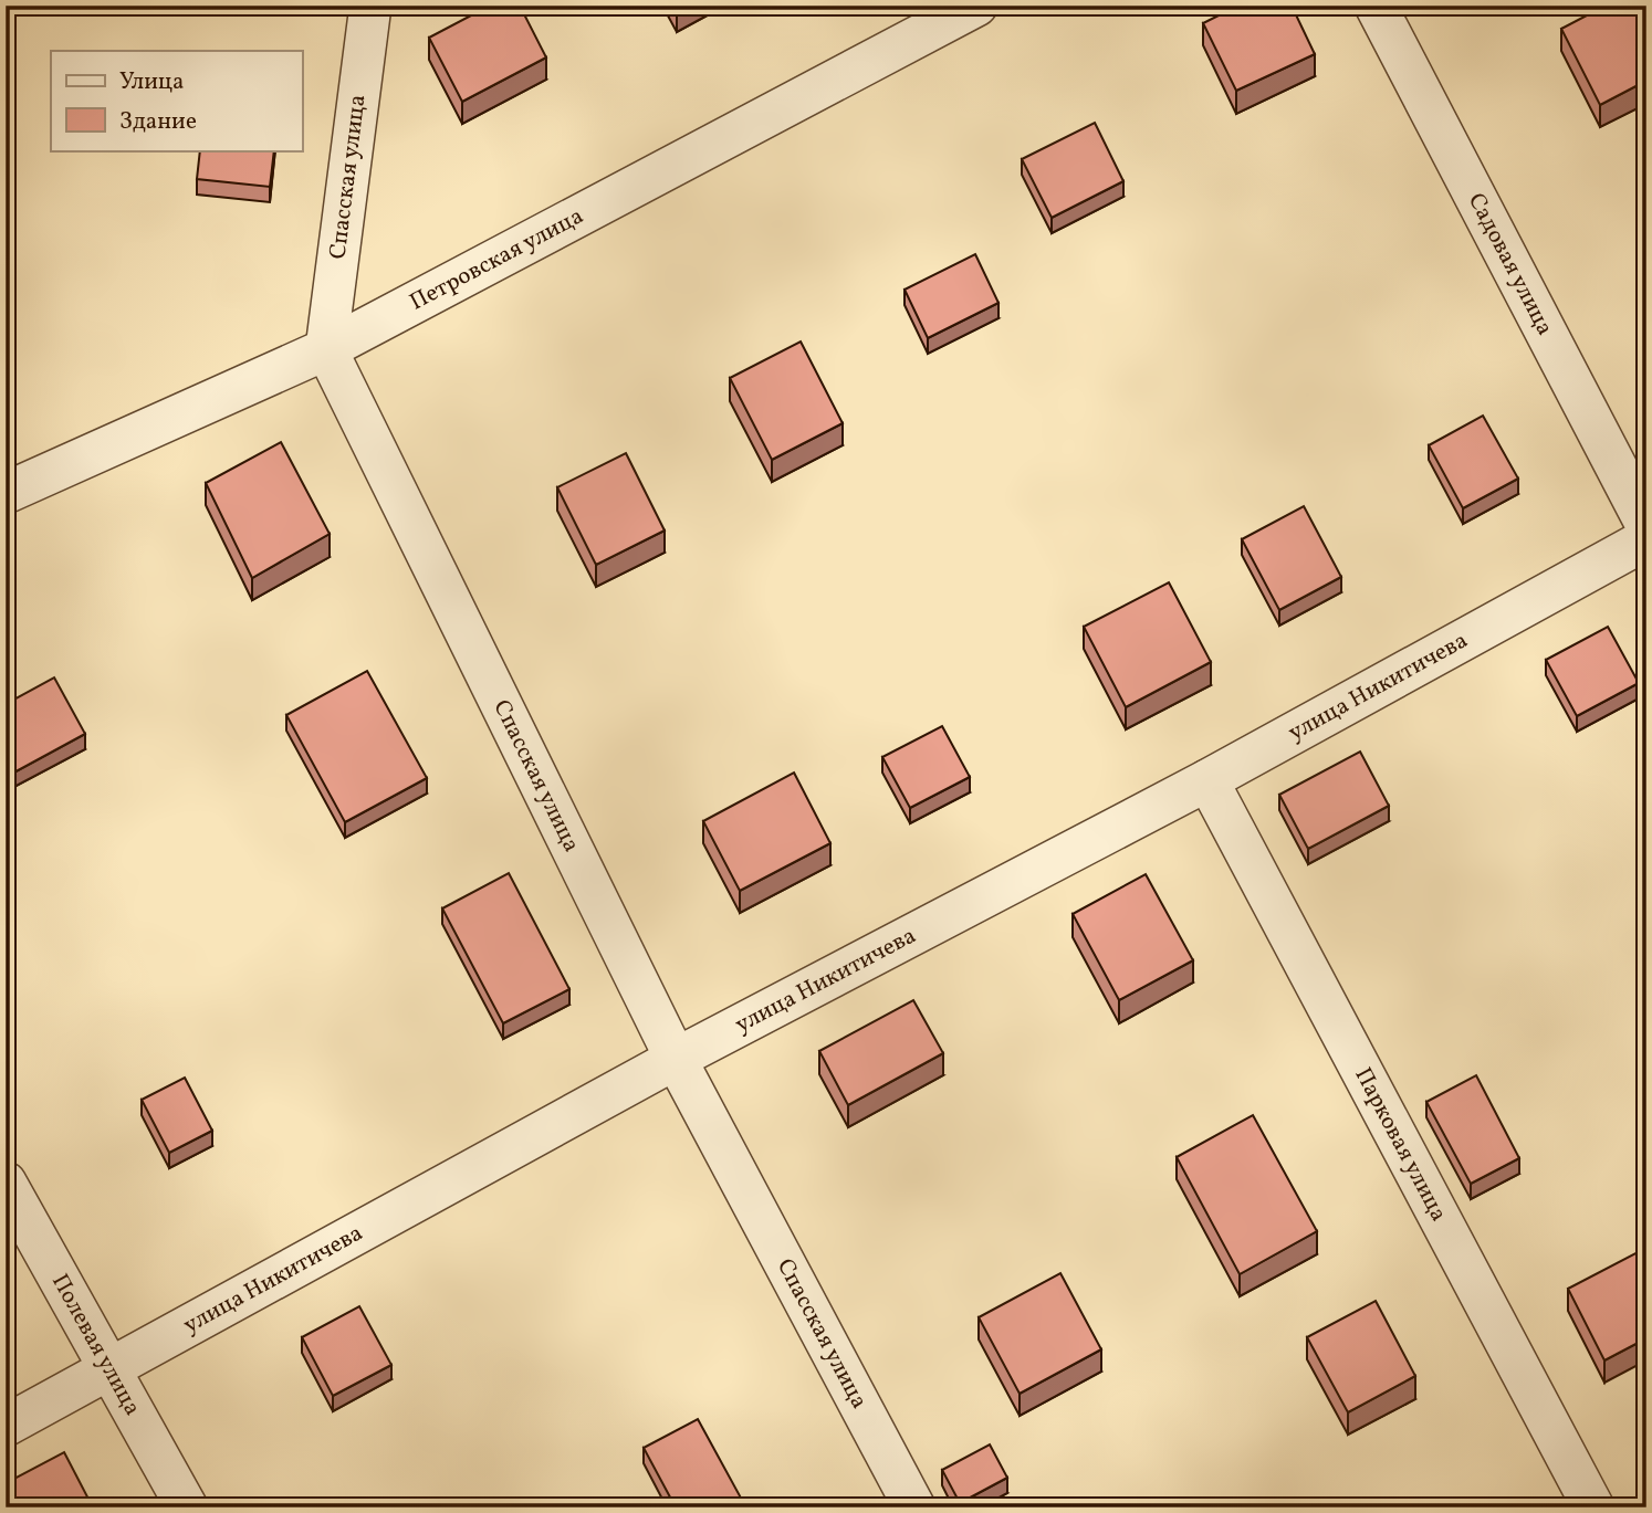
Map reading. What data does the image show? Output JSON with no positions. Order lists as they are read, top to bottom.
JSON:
{
  "streets": {
    "street": [
      "Спасская улица",
      "Петровская улица",
      "Садовая улица",
      "улица Никитичева",
      "Парковая улица",
      "Полевая улица"
    ]
  },
  "crossings": [
    ["Спасская улица", "Петровская улица"],
    ["Спасская улица", "улица Никитичева"],
    ["улица Никитичева", "Парковая улица"],
    ["улица Никитичева", "Полевая улица"]
  ],
  "legend": ["Улица", "Здание"]
}
